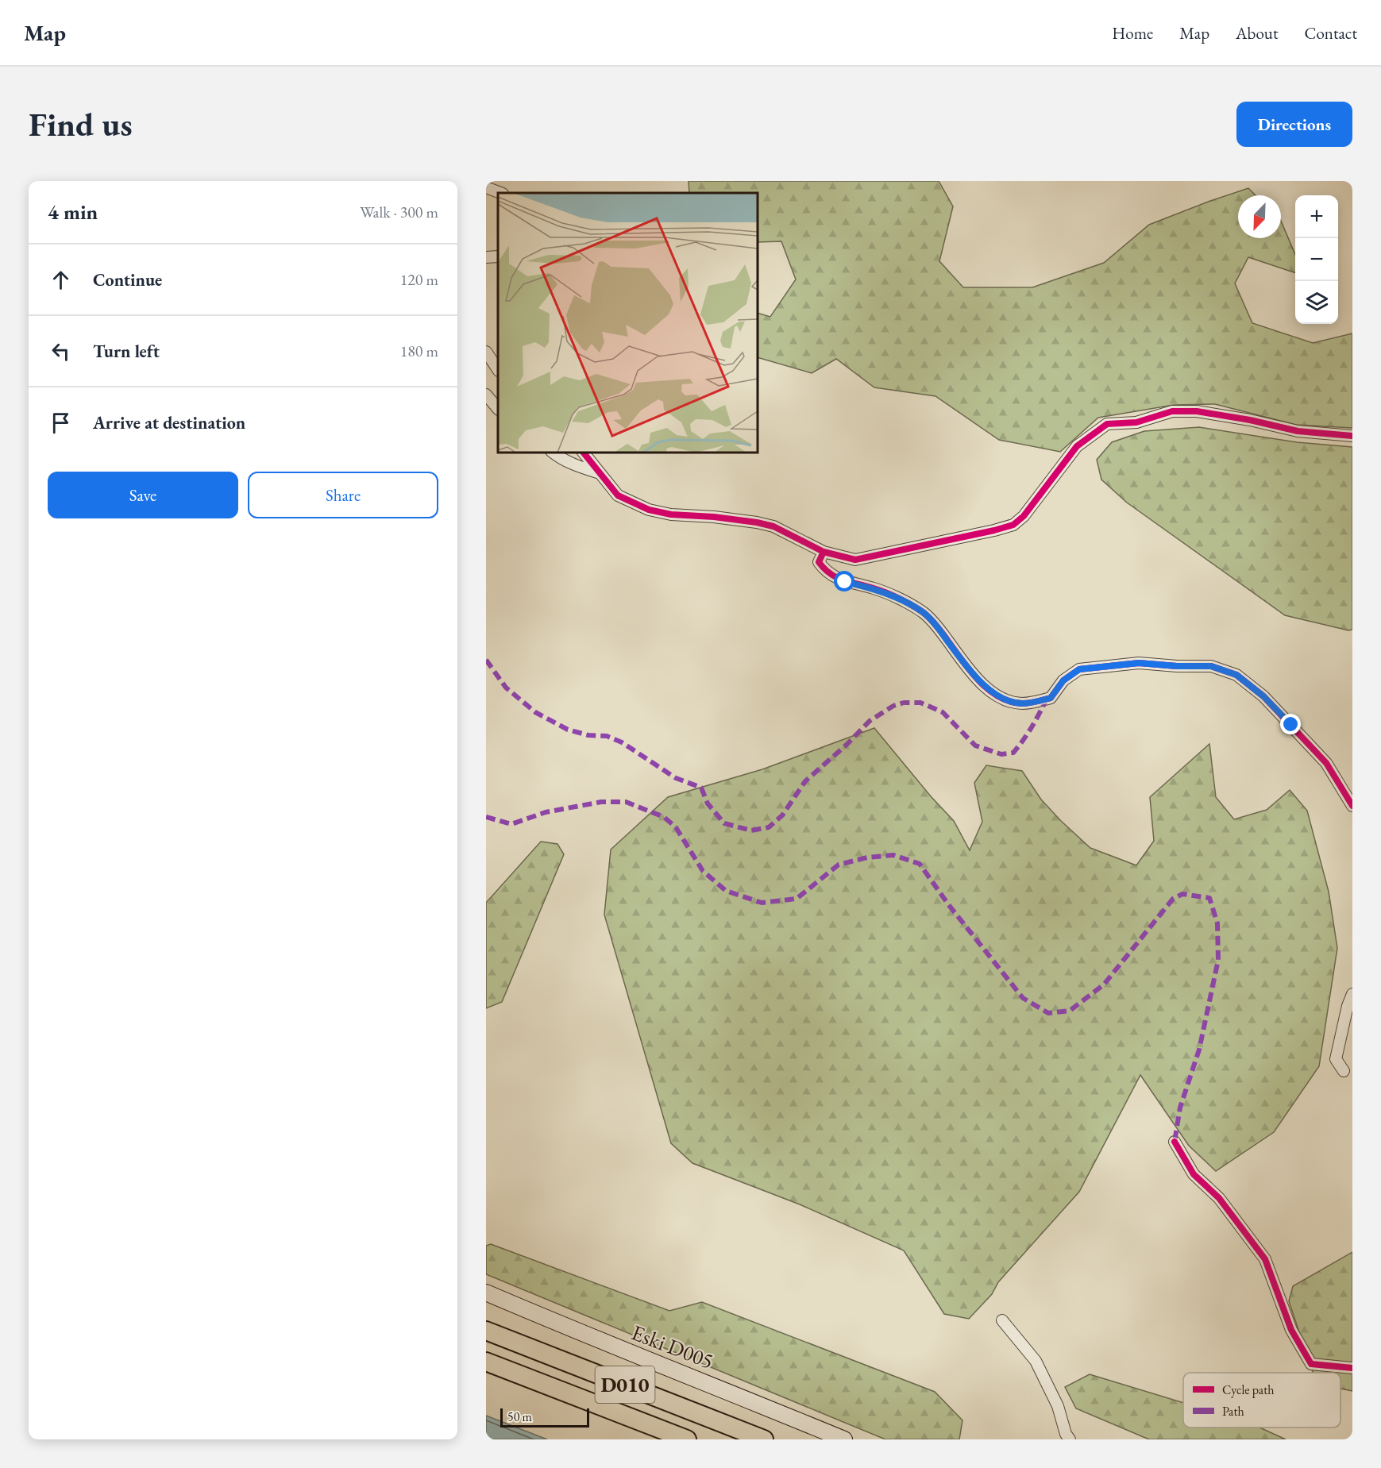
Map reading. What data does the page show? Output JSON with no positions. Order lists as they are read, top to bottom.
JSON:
{
  "streets": {
    "highway": ["D010"],
    "main road": ["Eski D005"]
  },
  "legend": ["Cycle path", "Path"],
  "scale_bar": "50 m",
  "north": "bottom left",
  "page": {
    "header": "Map",
    "nav": [
      "Home",
      "Map",
      "About",
      "Contact"
    ],
    "buttons": [
      "Directions",
      ["Save", "Share"]
    ],
    "title": "Find us",
    "heading": ["4 min", "Walk · 300 m"],
    "map_buttons": ["+", "−"],
    "list": [
      ["Continue", "120 m"],
      ["Turn left", "180 m"],
      "Arrive at destination"
    ],
    "scale": "50 m"
  }
}
